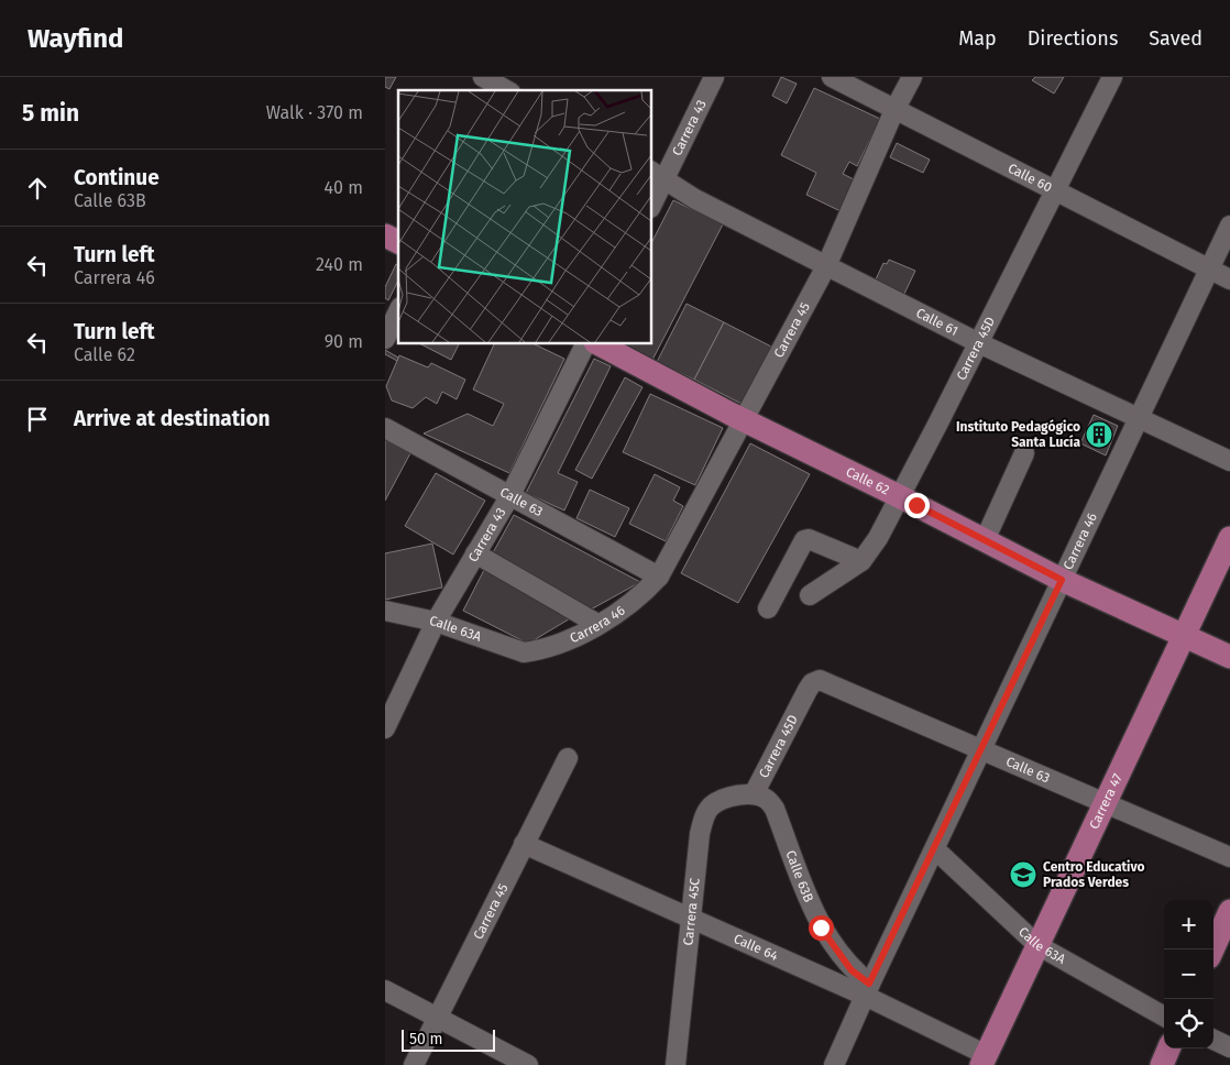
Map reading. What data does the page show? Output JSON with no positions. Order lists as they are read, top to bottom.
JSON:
{
  "streets": {
    "main road": ["Calle 62", "Carrera 47"],
    "street": [
      "Carrera 43",
      "Calle 60",
      "Calle 61",
      "Carrera 45",
      "Carrera 45D",
      "Calle 63",
      "Carrera 46",
      "Calle 63A",
      "Calle 63B",
      "Carrera 45C",
      "Calle 64"
    ]
  },
  "crossings": [
    ["Carrera 43", "Calle 61"],
    ["Carrera 43", "Calle 63"],
    ["Carrera 43", "Calle 63A"],
    ["Calle 60", "Carrera 45"],
    ["Calle 60", "Carrera 45D"],
    ["Calle 60", "Carrera 46"],
    ["Calle 61", "Carrera 45"],
    ["Calle 61", "Carrera 45D"],
    ["Calle 61", "Carrera 46"],
    ["Carrera 45", "Calle 62"],
    ["Carrera 45", "Calle 63"],
    ["Carrera 45", "Carrera 46"],
    ["Carrera 45", "Calle 64"],
    ["Carrera 45D", "Calle 62"],
    ["Carrera 45D", "Calle 63"],
    ["Carrera 45D", "Calle 63B"],
    ["Carrera 45D", "Carrera 45C"],
    ["Calle 62", "Carrera 46"],
    ["Calle 62", "Carrera 47"],
    ["Calle 63", "Carrera 46"],
    ["Calle 63", "Carrera 47"],
    ["Carrera 46", "Calle 63A"],
    ["Carrera 46", "Calle 63B"],
    ["Carrera 46", "Calle 64"],
    ["Calle 63A", "Carrera 47"],
    ["Carrera 47", "Calle 64"],
    ["Calle 63B", "Carrera 45C"],
    ["Calle 63B", "Calle 64"],
    ["Carrera 45C", "Calle 64"]
  ],
  "places": {
    "building": ["Instituto Pedagógico Santa Lucía"],
    "school or university": ["Centro Educativo Prados Verdes"]
  },
  "scale_bar": "50 m",
  "page": {
    "header": "Wayfind",
    "nav": ["Map", "Directions", "Saved"],
    "heading": ["5 min", "Walk · 370 m"],
    "list": [
      ["Continue", "Calle 63B", "40 m"],
      ["Turn left", "Carrera 46", "240 m"],
      ["Turn left", "Calle 62", "90 m"],
      "Arrive at destination"
    ],
    "map_buttons": ["+", "−"],
    "scale": "50 m"
  }
}
